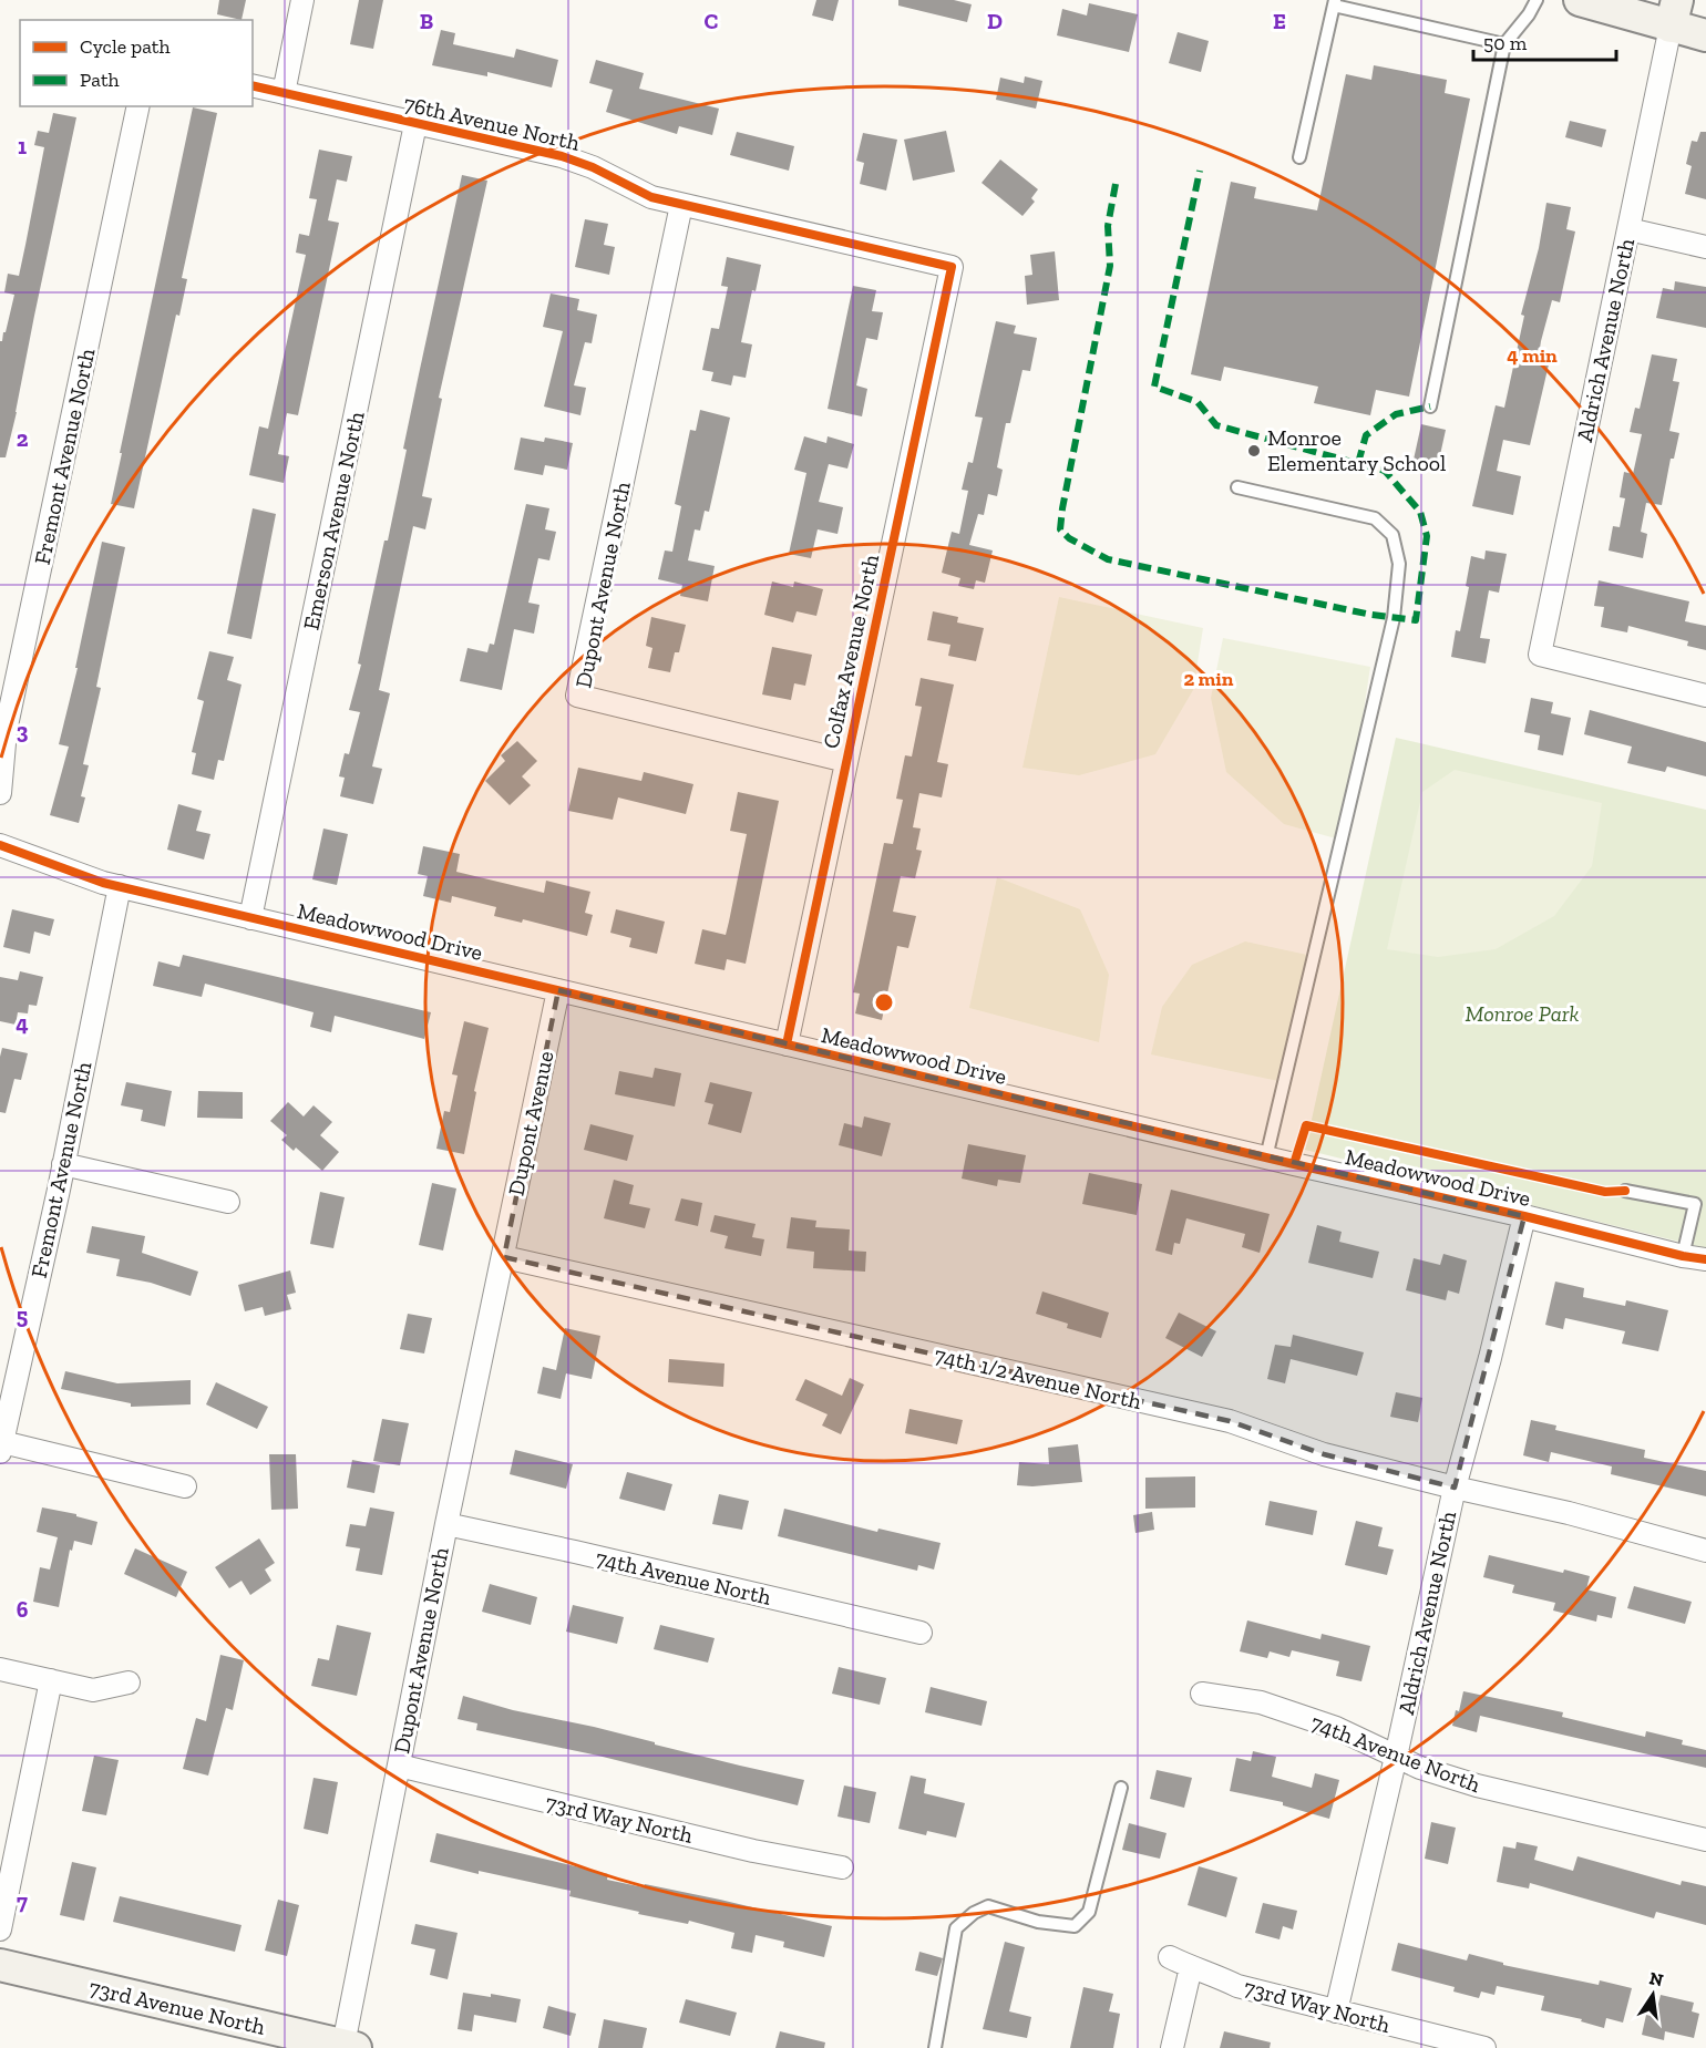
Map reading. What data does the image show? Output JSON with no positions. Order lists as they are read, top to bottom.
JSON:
{
  "streets": {
    "street": [
      "76th Avenue North",
      "Aldrich Avenue North",
      "Fremont Avenue North",
      "Emerson Avenue North",
      "Dupont Avenue North",
      "Colfax Avenue North",
      "Meadowwood Drive",
      "Dupont Avenue",
      "74th 1/2 Avenue North",
      "74th Avenue North",
      "73rd Way North",
      "73rd Avenue North"
    ]
  },
  "crossings": [
    ["76th Avenue North", "Emerson Avenue North"],
    ["76th Avenue North", "Dupont Avenue North"],
    ["76th Avenue North", "Colfax Avenue North"],
    ["Aldrich Avenue North", "Meadowwood Drive"],
    ["Aldrich Avenue North", "74th 1/2 Avenue North"],
    ["Aldrich Avenue North", "74th Avenue North"],
    ["Aldrich Avenue North", "73rd Way North"],
    ["Fremont Avenue North", "Meadowwood Drive"],
    ["Emerson Avenue North", "Meadowwood Drive"],
    ["Dupont Avenue North", "Colfax Avenue North"],
    ["Dupont Avenue North", "Dupont Avenue"],
    ["Dupont Avenue North", "74th 1/2 Avenue North"],
    ["Dupont Avenue North", "74th Avenue North"],
    ["Dupont Avenue North", "73rd Way North"],
    ["Dupont Avenue North", "73rd Avenue North"],
    ["Colfax Avenue North", "Meadowwood Drive"],
    ["Meadowwood Drive", "Dupont Avenue"],
    ["Dupont Avenue", "74th 1/2 Avenue North"]
  ],
  "parks": ["Monroe Park"],
  "places": ["Monroe Elementary School"],
  "legend": ["Cycle path", "Path"],
  "scale_bar": "50 m",
  "north": "top",
  "grid": {
    "columns": [
      "B",
      "C",
      "D",
      "E"
    ],
    "rows": [
      "1",
      "2",
      "3",
      "4",
      "5",
      "6",
      "7"
    ]
  },
  "rings": ["4 min", "2 min"]
}
